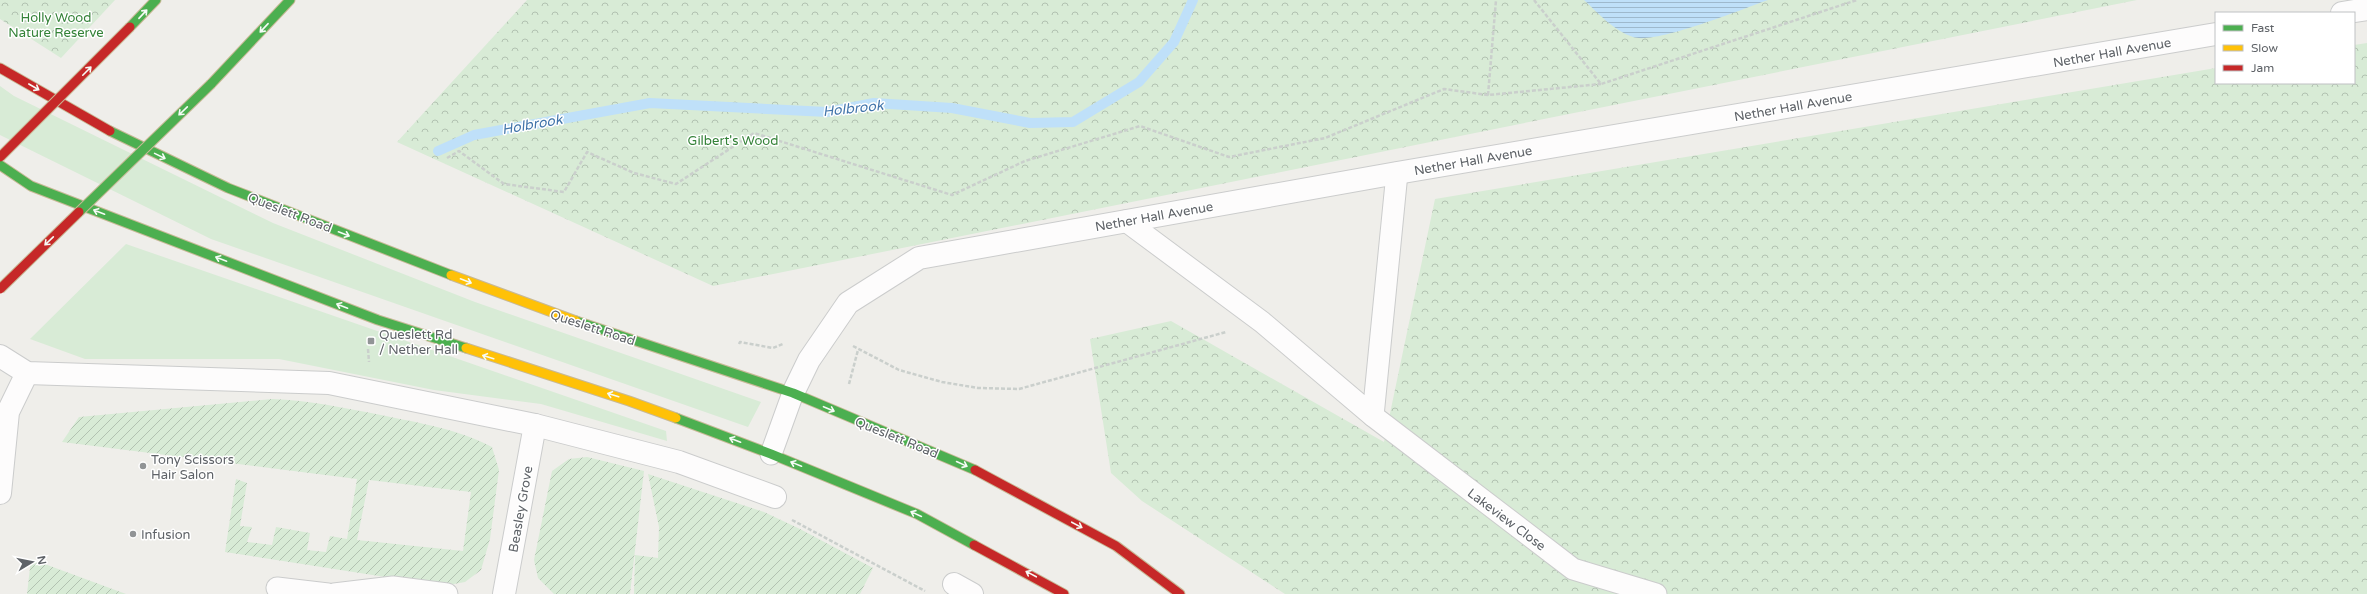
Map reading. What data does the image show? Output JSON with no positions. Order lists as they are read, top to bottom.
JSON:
{
  "streets": {
    "highway": ["Queslett Road"],
    "street": ["Nether Hall Avenue", "Beasley Grove"],
    "lane": ["Lakeview Close"]
  },
  "crossings": [
    ["Nether Hall Avenue", "Queslett Road"],
    ["Nether Hall Avenue", "Lakeview Close"]
  ],
  "water": ["Holbrook"],
  "parks": ["Holly Wood Nature Reserve", "Gilbert's Wood"],
  "places": {
    "transit": ["Queslett Rd / Nether Hall"],
    "other": ["Tony Scissors Hair Salon", "Infusion"]
  },
  "legend": ["Fast", "Slow", "Jam"],
  "north": "right"
}
